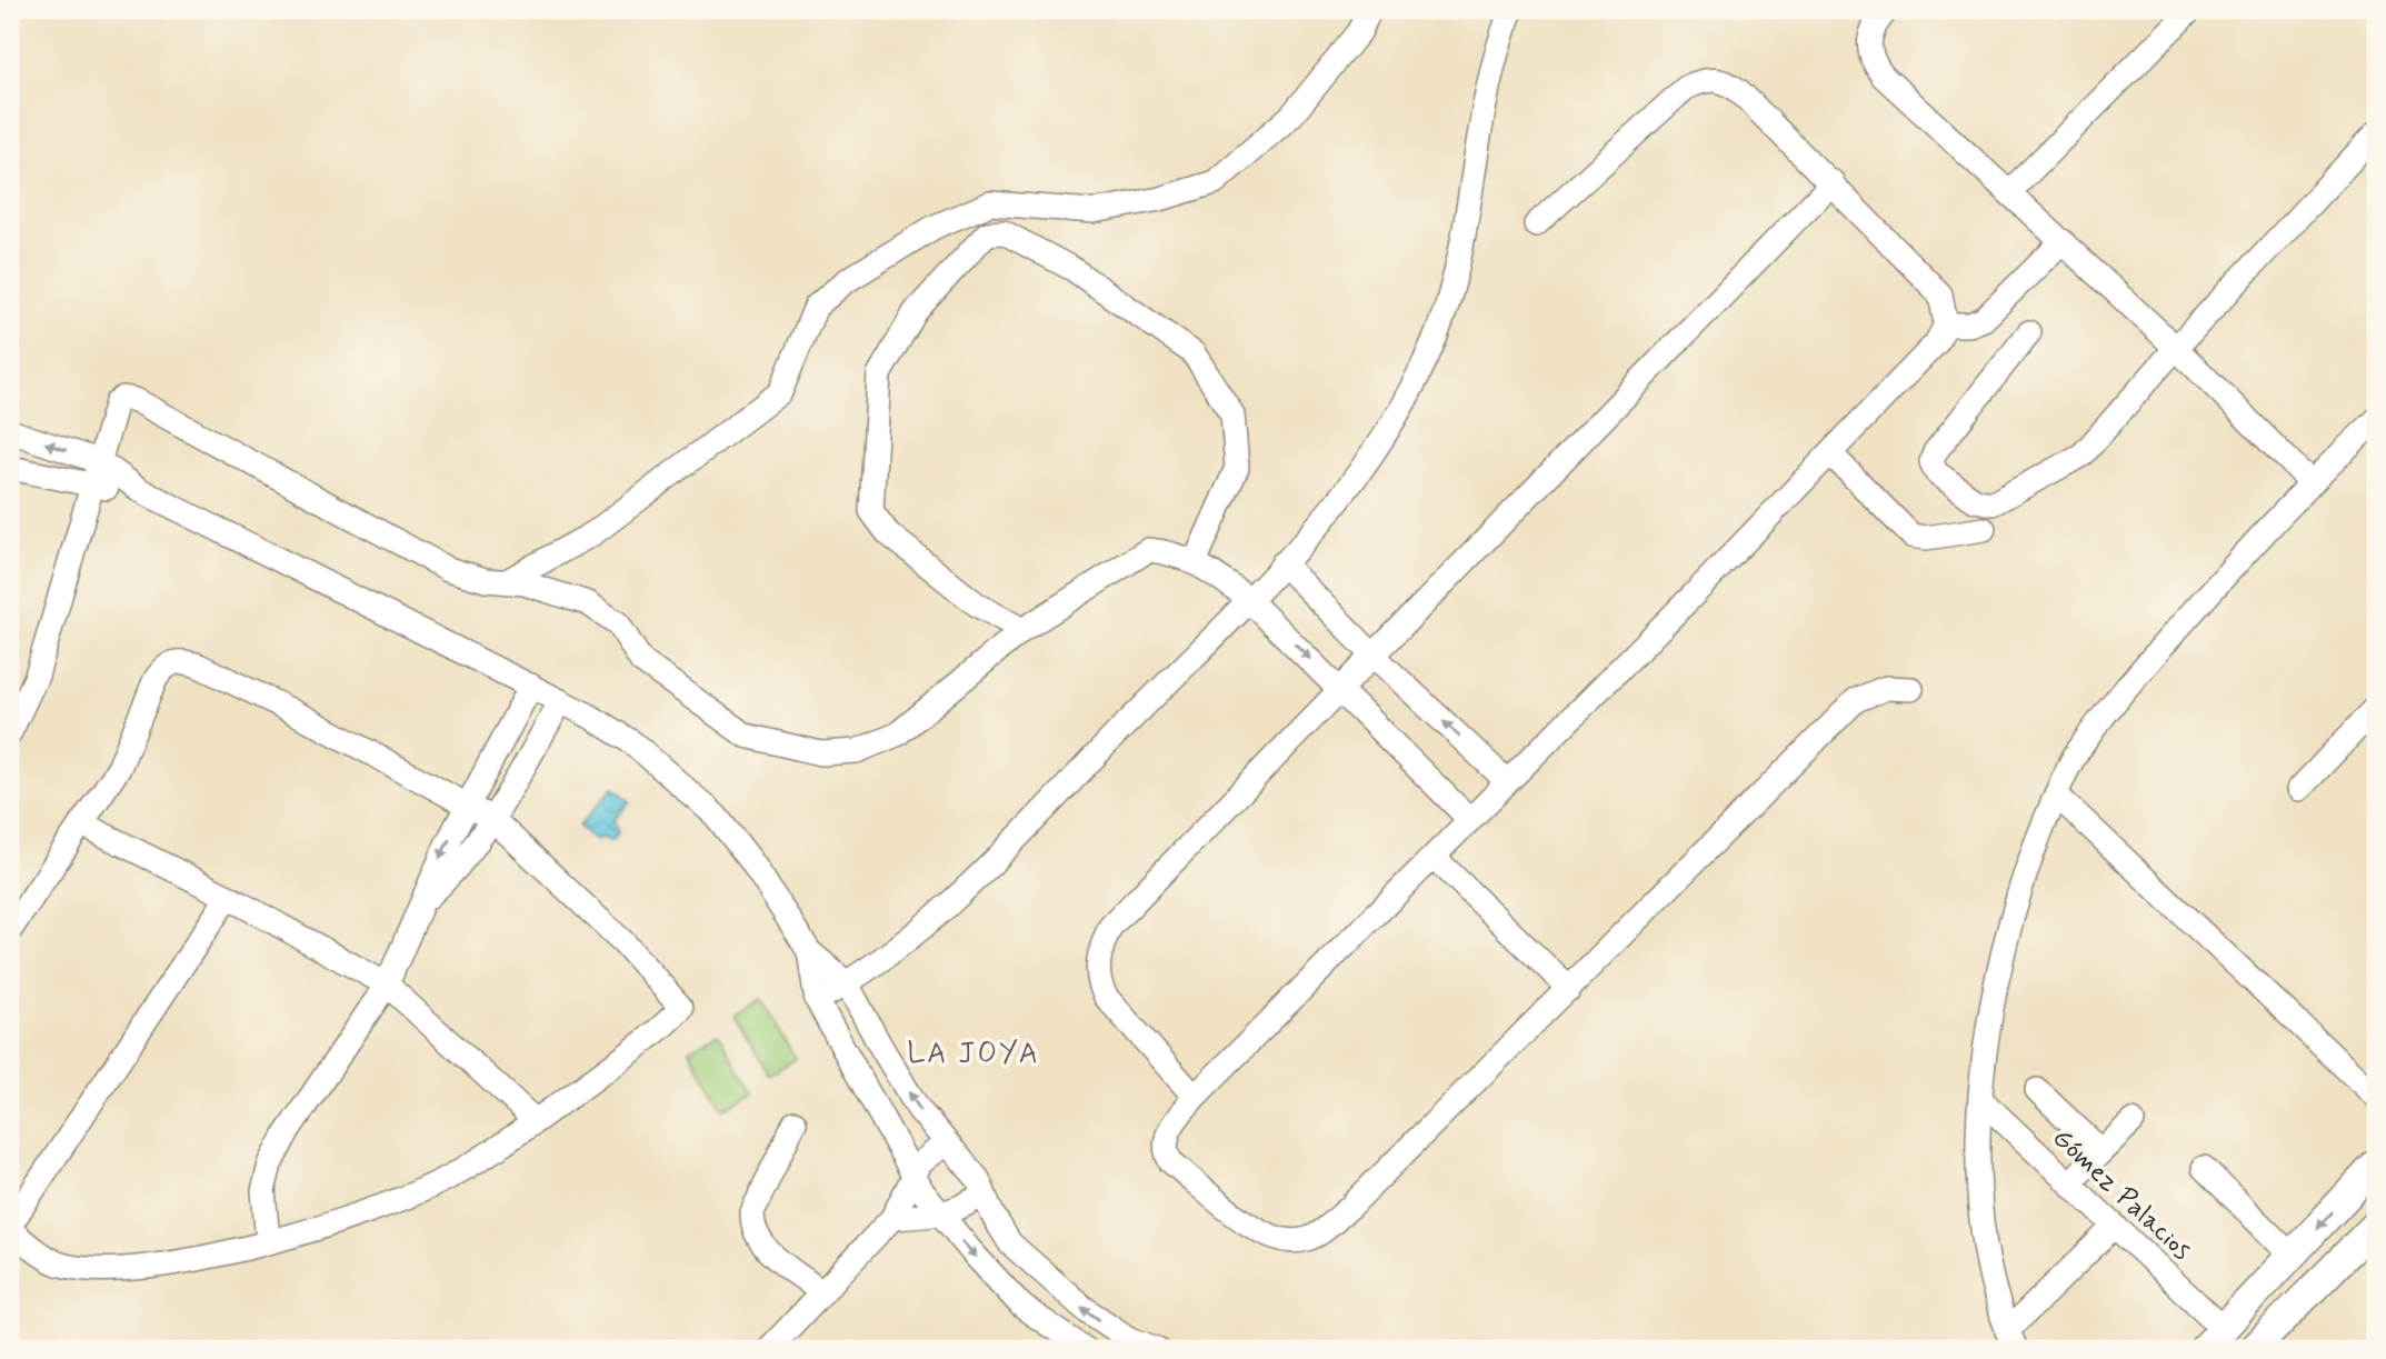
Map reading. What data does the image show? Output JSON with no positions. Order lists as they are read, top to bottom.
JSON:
{
  "streets": {
    "street": ["Gómez Palacios"]
  },
  "districts": ["LA JOYA"]
}
